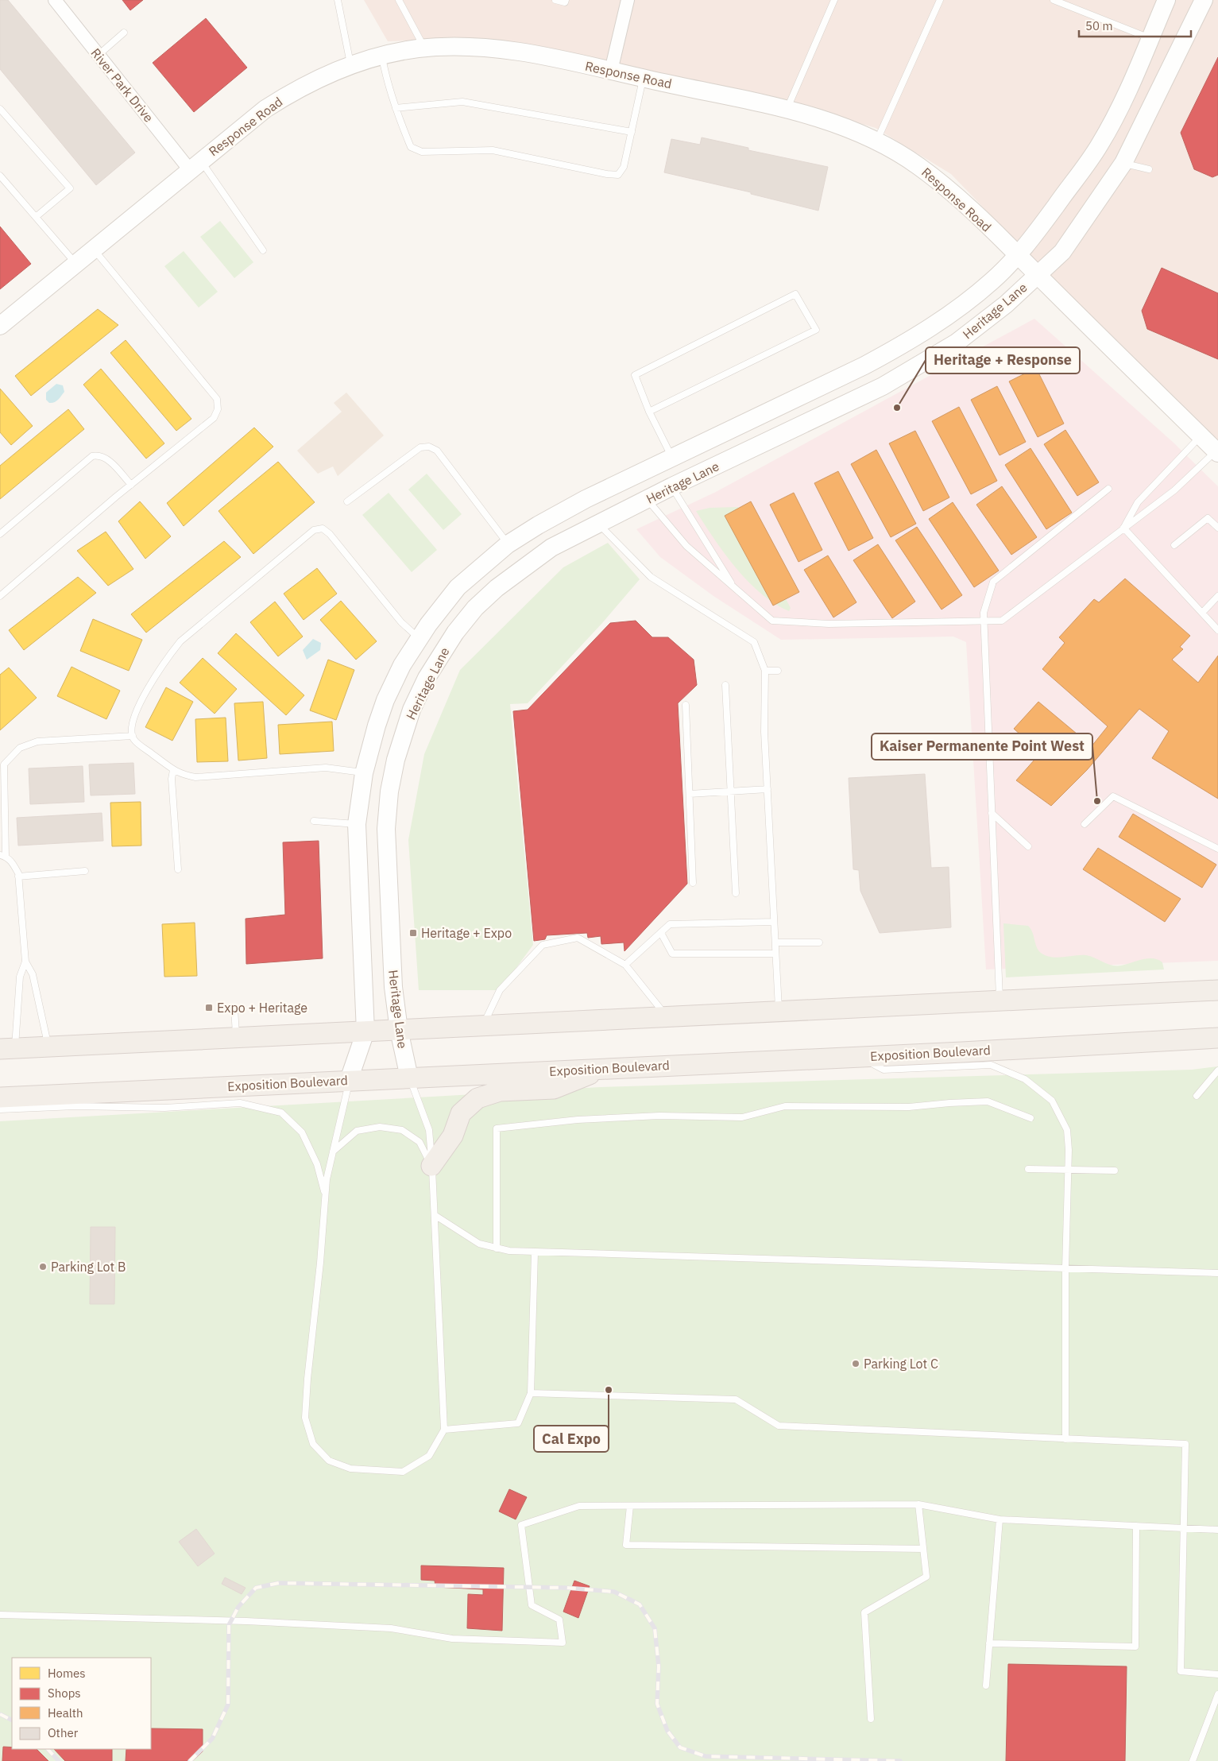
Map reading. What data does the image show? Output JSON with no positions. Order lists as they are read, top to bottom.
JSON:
{
  "streets": {
    "main road": ["Response Road", "Heritage Lane", "Exposition Boulevard"],
    "street": ["River Park Drive"]
  },
  "crossings": [
    ["Response Road", "River Park Drive"],
    ["Response Road", "Heritage Lane"],
    ["Heritage Lane", "Exposition Boulevard"]
  ],
  "places": {
    "other": [
      "Heritage + Response",
      "Kaiser Permanente Point West",
      "Parking Lot B",
      "Parking Lot C",
      "Cal Expo"
    ],
    "transit": ["Heritage + Expo", "Expo + Heritage"]
  },
  "legend": [
    "Homes",
    "Shops",
    "Health",
    "Other"
  ],
  "scale_bar": "50 m"
}
